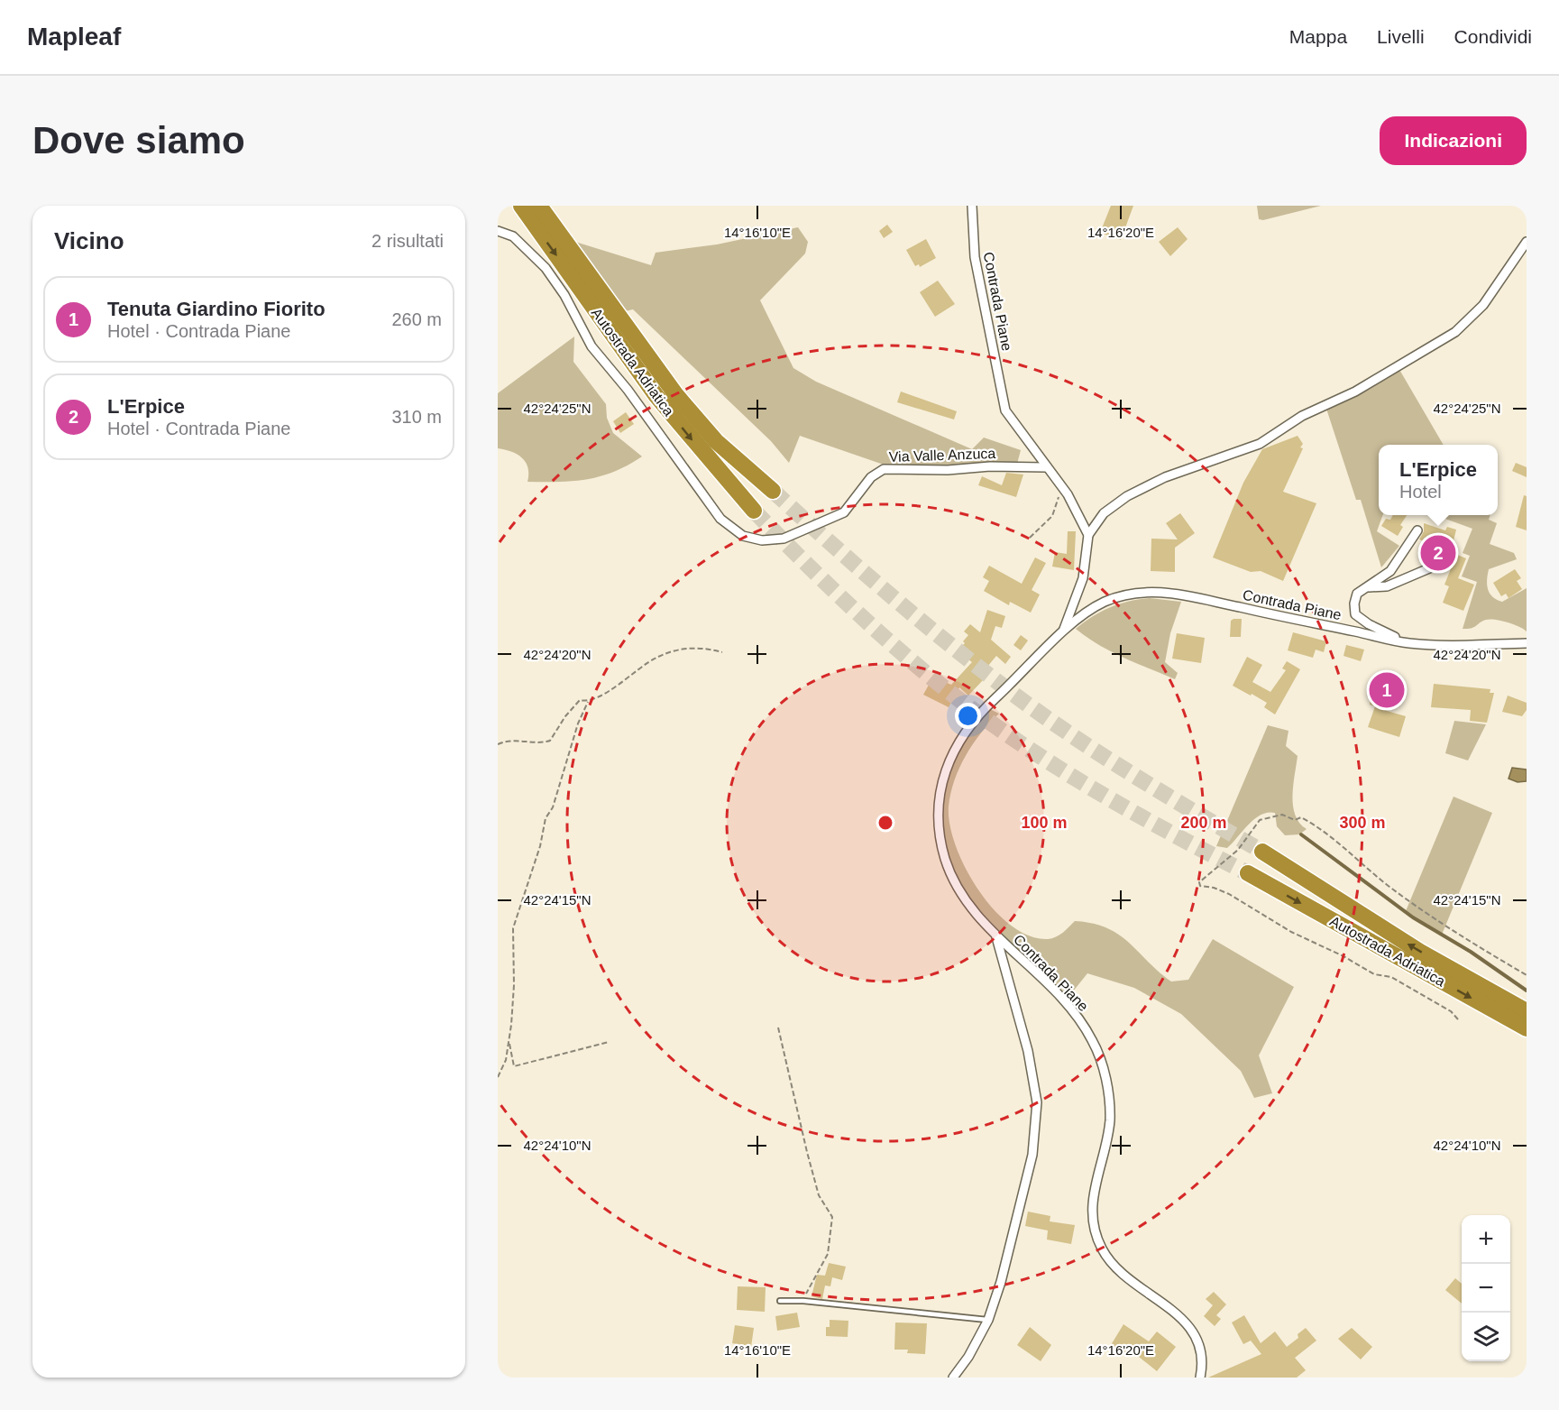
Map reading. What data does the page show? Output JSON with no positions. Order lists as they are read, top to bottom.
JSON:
{
  "streets": {
    "highway": ["Autostrada Adriatica"],
    "street": ["Contrada Piane", "Via Valle Anzuca"]
  },
  "crossings": [
    ["Contrada Piane", "Via Valle Anzuca"]
  ],
  "page": {
    "header": "Mapleaf",
    "nav": ["Mappa", "Livelli", "Condividi"],
    "buttons": "Indicazioni",
    "title": "Dove siamo",
    "heading": ["Vicino", "2 risultati"],
    "list": [
      {
        "mark": "1",
        "name": "Tenuta Giardino Fiorito",
        "note": "Hotel · Contrada Piane",
        "value": "260 m"
      },
      {
        "mark": "2",
        "name": "L'Erpice",
        "note": "Hotel · Contrada Piane",
        "value": "310 m"
      }
    ],
    "popup": ["L'Erpice", "Hotel"],
    "pins": ["2", "1"],
    "map_buttons": ["+", "−"]
  },
  "coordinates": [
    "14°16'10\"E",
    "14°16'20\"E",
    "42°24'25\"N",
    "42°24'20\"N",
    "42°24'15\"N",
    "42°24'10\"N"
  ],
  "rings": ["100 m", "200 m", "300 m"]
}
